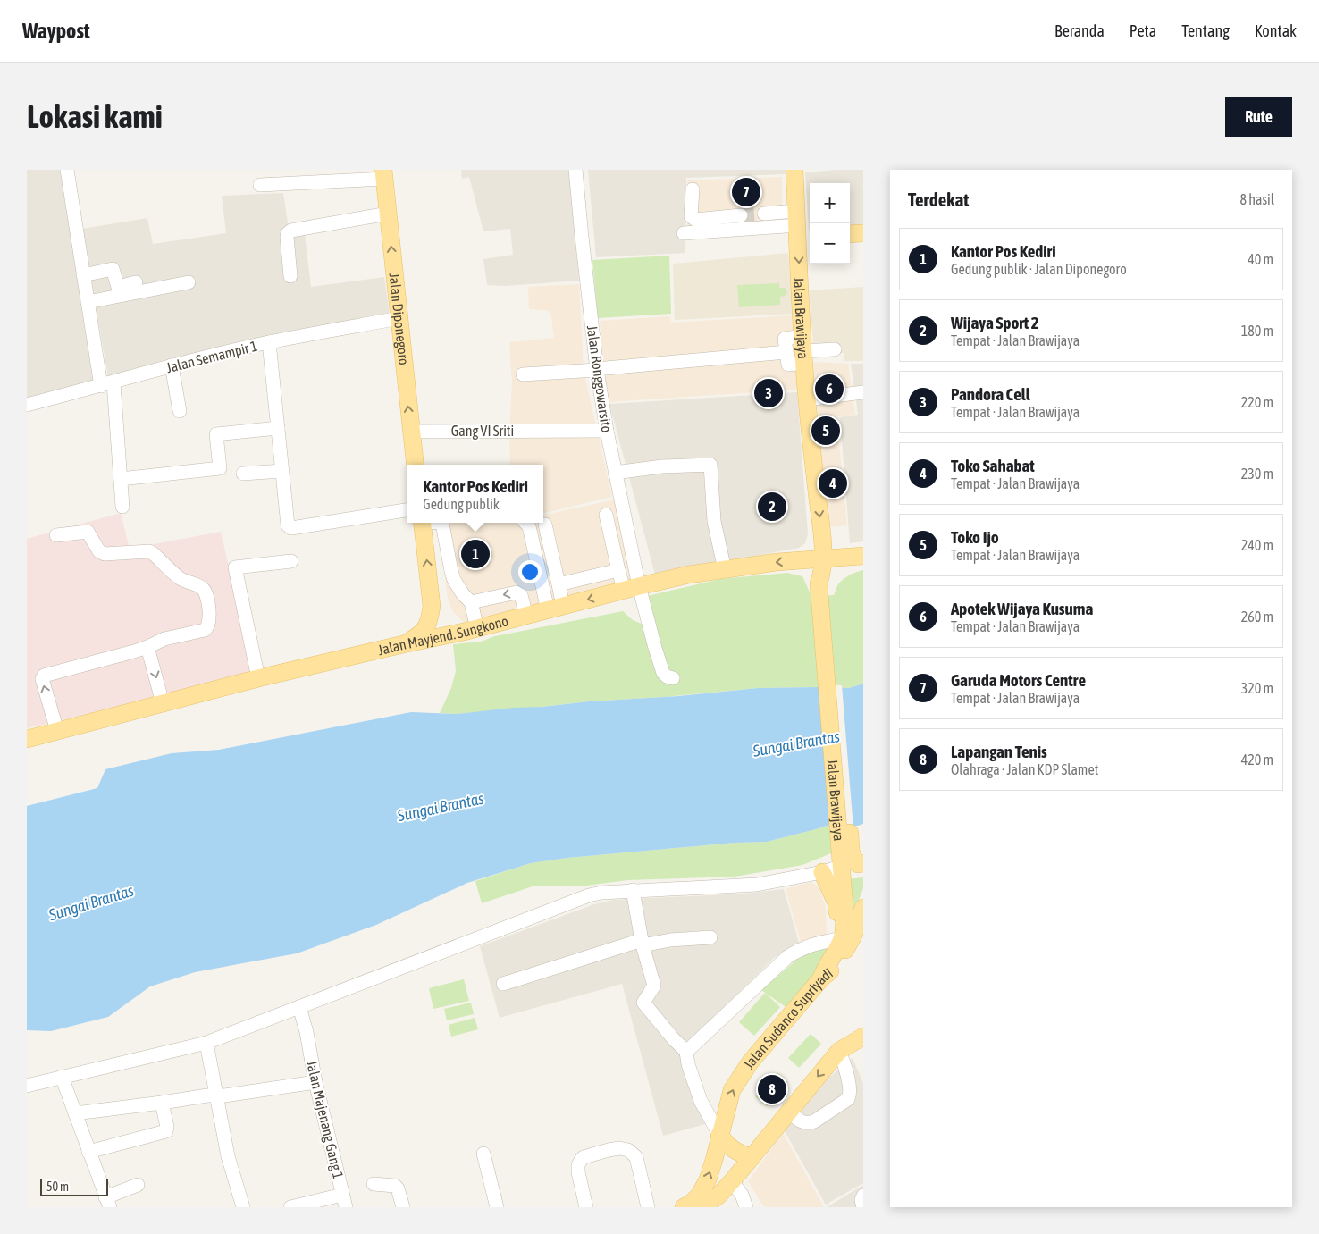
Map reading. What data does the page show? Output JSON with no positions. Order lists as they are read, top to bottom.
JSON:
{
  "streets": {
    "main road": [
      "Jalan Brawijaya",
      "Jalan Diponegoro",
      "Jalan Mayjend. Sungkono",
      "Jalan Sudanco Supriyadi"
    ],
    "street": [
      "Jalan Semampir 1",
      "Jalan Ronggowarsito",
      "Gang VI Sriti",
      "Jalan Majenang Gang 1"
    ]
  },
  "crossings": [
    ["Jalan Brawijaya", "Jalan Mayjend. Sungkono"],
    ["Jalan Diponegoro", "Jalan Semampir 1"],
    ["Jalan Diponegoro", "Gang VI Sriti"],
    ["Jalan Ronggowarsito", "Gang VI Sriti"],
    ["Jalan Ronggowarsito", "Jalan Mayjend. Sungkono"]
  ],
  "one_way": ["Jalan Brawijaya", "Jalan Diponegoro"],
  "water": ["Sungai Brantas"],
  "scale_bar": "50 m",
  "page": {
    "header": "Waypost",
    "nav": [
      "Beranda",
      "Peta",
      "Tentang",
      "Kontak"
    ],
    "buttons": "Rute",
    "title": "Lokasi kami",
    "heading": ["Terdekat", "8 hasil"],
    "pins": [
      "7",
      "6",
      "3",
      "5",
      "4",
      "2",
      "1",
      "8"
    ],
    "map_buttons": ["+", "−"],
    "list": [
      {
        "mark": "1",
        "name": "Kantor Pos Kediri",
        "note": "Gedung publik · Jalan Diponegoro",
        "value": "40 m"
      },
      {
        "mark": "2",
        "name": "Wijaya Sport 2",
        "note": "Tempat · Jalan Brawijaya",
        "value": "180 m"
      },
      {
        "mark": "3",
        "name": "Pandora Cell",
        "note": "Tempat · Jalan Brawijaya",
        "value": "220 m"
      },
      {
        "mark": "4",
        "name": "Toko Sahabat",
        "note": "Tempat · Jalan Brawijaya",
        "value": "230 m"
      },
      {
        "mark": "5",
        "name": "Toko Ijo",
        "note": "Tempat · Jalan Brawijaya",
        "value": "240 m"
      },
      {
        "mark": "6",
        "name": "Apotek Wijaya Kusuma",
        "note": "Tempat · Jalan Brawijaya",
        "value": "260 m"
      },
      {
        "mark": "7",
        "name": "Garuda Motors Centre",
        "note": "Tempat · Jalan Brawijaya",
        "value": "320 m"
      },
      {
        "mark": "8",
        "name": "Lapangan Tenis",
        "note": "Olahraga · Jalan KDP Slamet",
        "value": "420 m"
      }
    ],
    "popup": ["Kantor Pos Kediri", "Gedung publik"],
    "scale": "50 m"
  }
}
